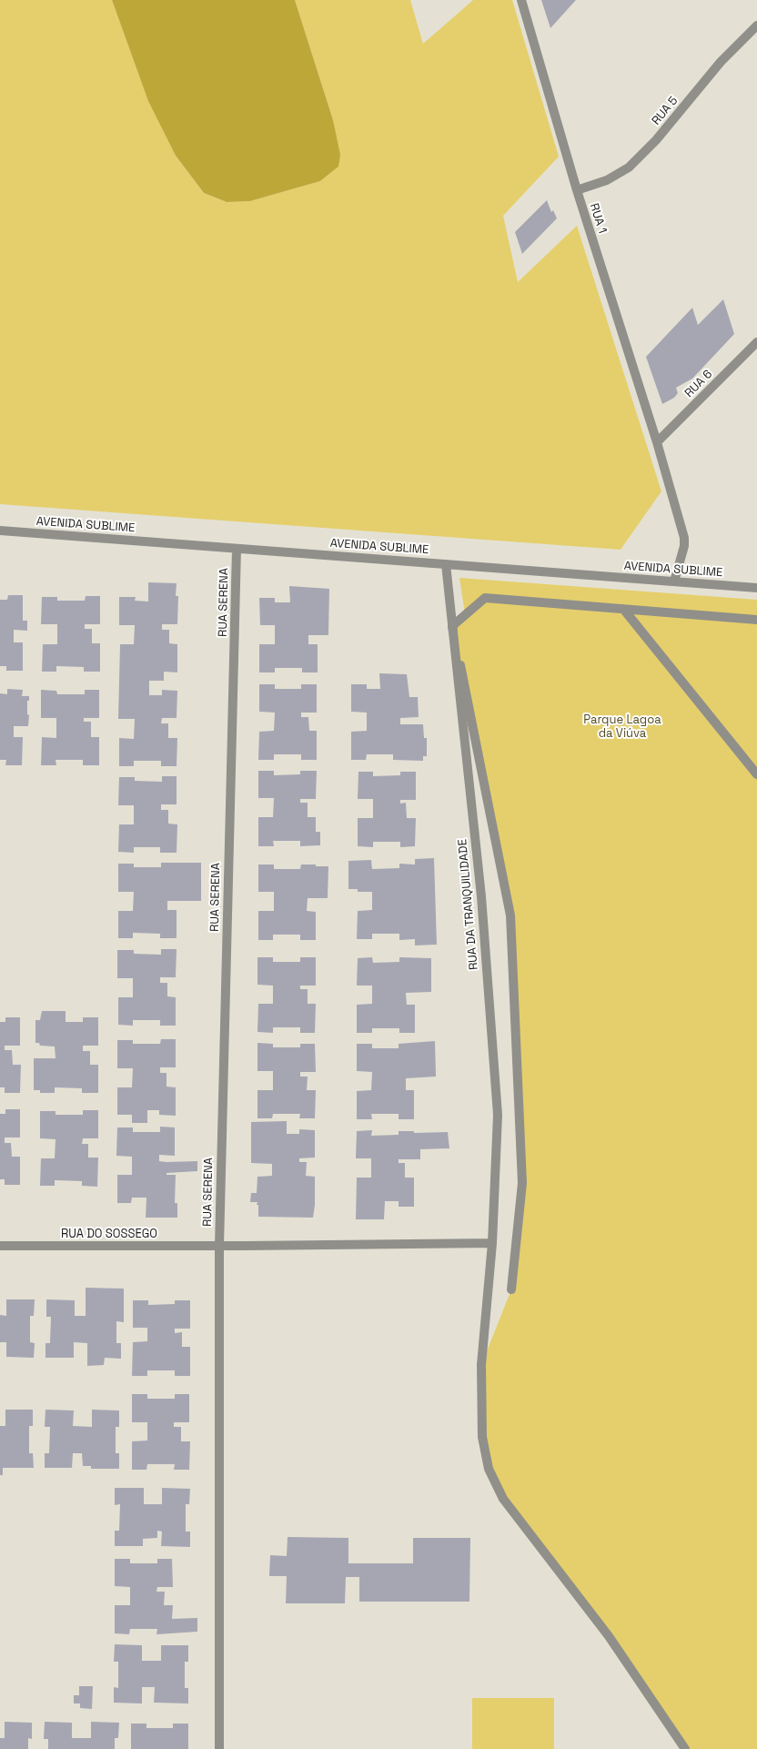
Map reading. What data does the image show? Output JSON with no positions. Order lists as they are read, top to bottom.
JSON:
{
  "streets": {
    "street": [
      "RUA 5",
      "RUA 1",
      "RUA 6",
      "AVENIDA SUBLIME",
      "RUA SERENA",
      "RUA DA TRANQUILIDADE",
      "RUA DO SOSSEGO"
    ]
  },
  "crossings": [
    ["RUA 5", "RUA 1"],
    ["RUA 1", "RUA 6"],
    ["RUA 1", "AVENIDA SUBLIME"],
    ["AVENIDA SUBLIME", "RUA SERENA"],
    ["AVENIDA SUBLIME", "RUA DA TRANQUILIDADE"],
    ["RUA SERENA", "RUA DO SOSSEGO"],
    ["RUA DA TRANQUILIDADE", "RUA DO SOSSEGO"]
  ],
  "parks": ["Parque Lagoa da Viúva"]
}
